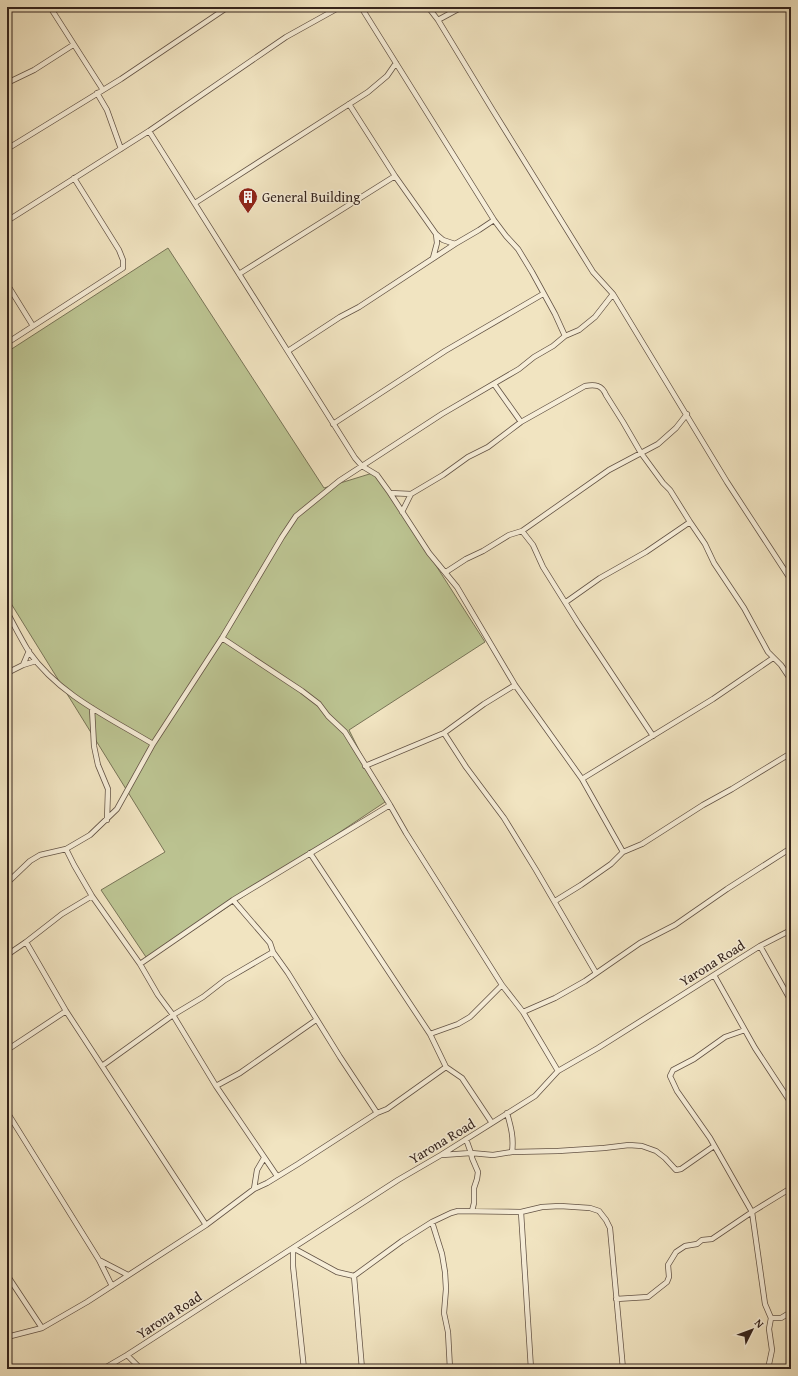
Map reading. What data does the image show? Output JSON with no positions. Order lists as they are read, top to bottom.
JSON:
{
  "streets": {
    "street": ["Yarona Road"]
  },
  "places": {
    "building": ["General Building"]
  },
  "north": "top right"
}
